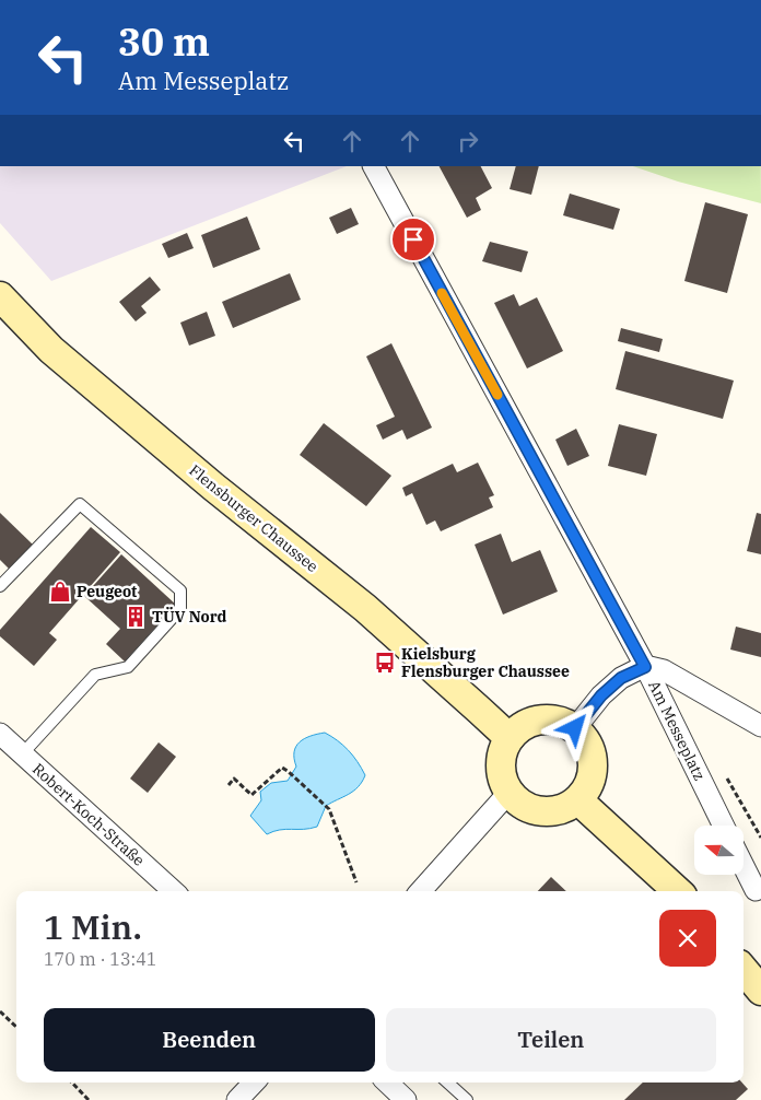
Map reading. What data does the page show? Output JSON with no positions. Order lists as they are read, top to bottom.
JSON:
{
  "streets": {
    "main road": ["Flensburger Chaussee"],
    "street": ["Am Messeplatz", "Robert-Koch-Straße"]
  },
  "places": {
    "shop": ["Peugeot"],
    "building": ["TÜV Nord"],
    "bus stop": ["Kielsburg Flensburger Chaussee"]
  },
  "north": "left",
  "page": {
    "turn": ["30 m", "Am Messeplatz"],
    "heading": ["1 Min.", "170 m · 13:41"],
    "buttons": ["Beenden", "Teilen"]
  }
}
